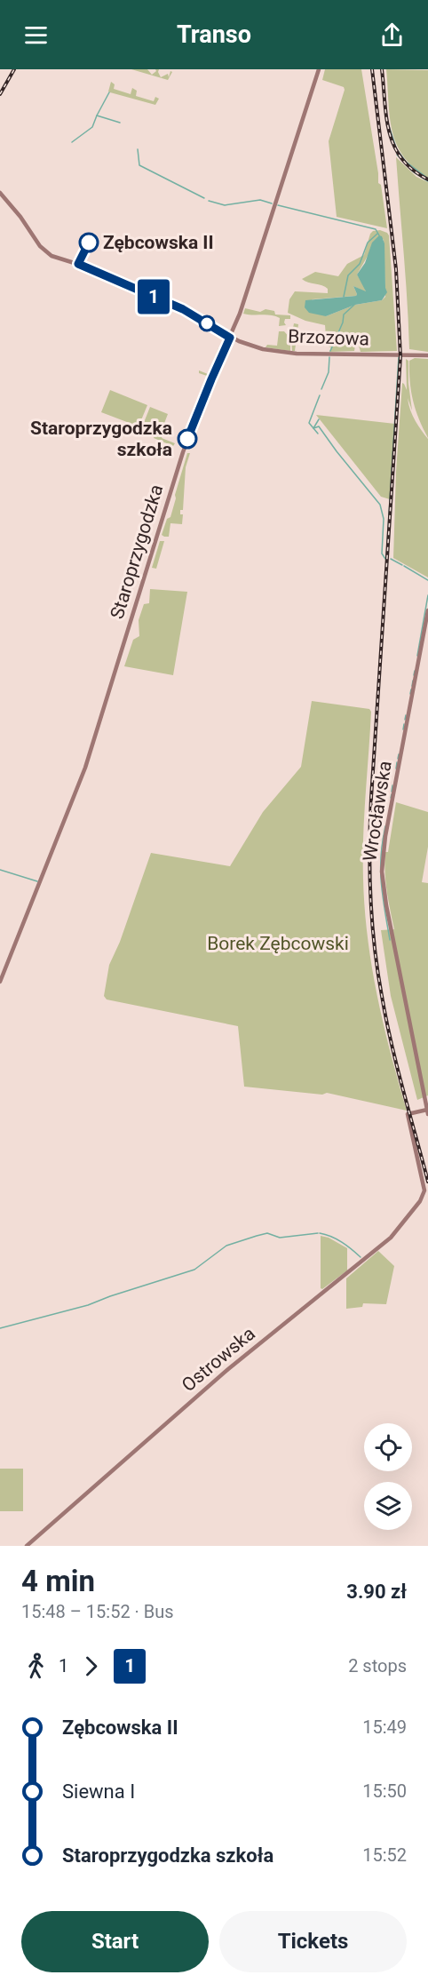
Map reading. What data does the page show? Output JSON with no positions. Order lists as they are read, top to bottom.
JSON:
{
  "streets": {
    "street": [
      "Brzozowa",
      "Staroprzygodzka",
      "Wrocławska",
      "Ostrowska"
    ]
  },
  "crossings": [
    ["Brzozowa", "Staroprzygodzka"],
    ["Wrocławska", "Ostrowska"]
  ],
  "parks": ["Borek Zębcowski"],
  "places": ["Zębcowska II", "Staroprzygodzka szkoła"],
  "lines": ["bus line 1"],
  "page": {
    "header": "Transo",
    "on_map": "1",
    "heading": ["4 min", "15:48 – 15:52 · Bus", "3.90 zł"],
    "legs": ["1", "1", "2 stops"],
    "list": [
      {
        "name": "Zębcowska II",
        "value": "15:49"
      },
      {
        "name": "Siewna I",
        "value": "15:50"
      },
      {
        "name": "Staroprzygodzka szkoła",
        "value": "15:52"
      }
    ],
    "buttons": ["Start", "Tickets"]
  }
}
